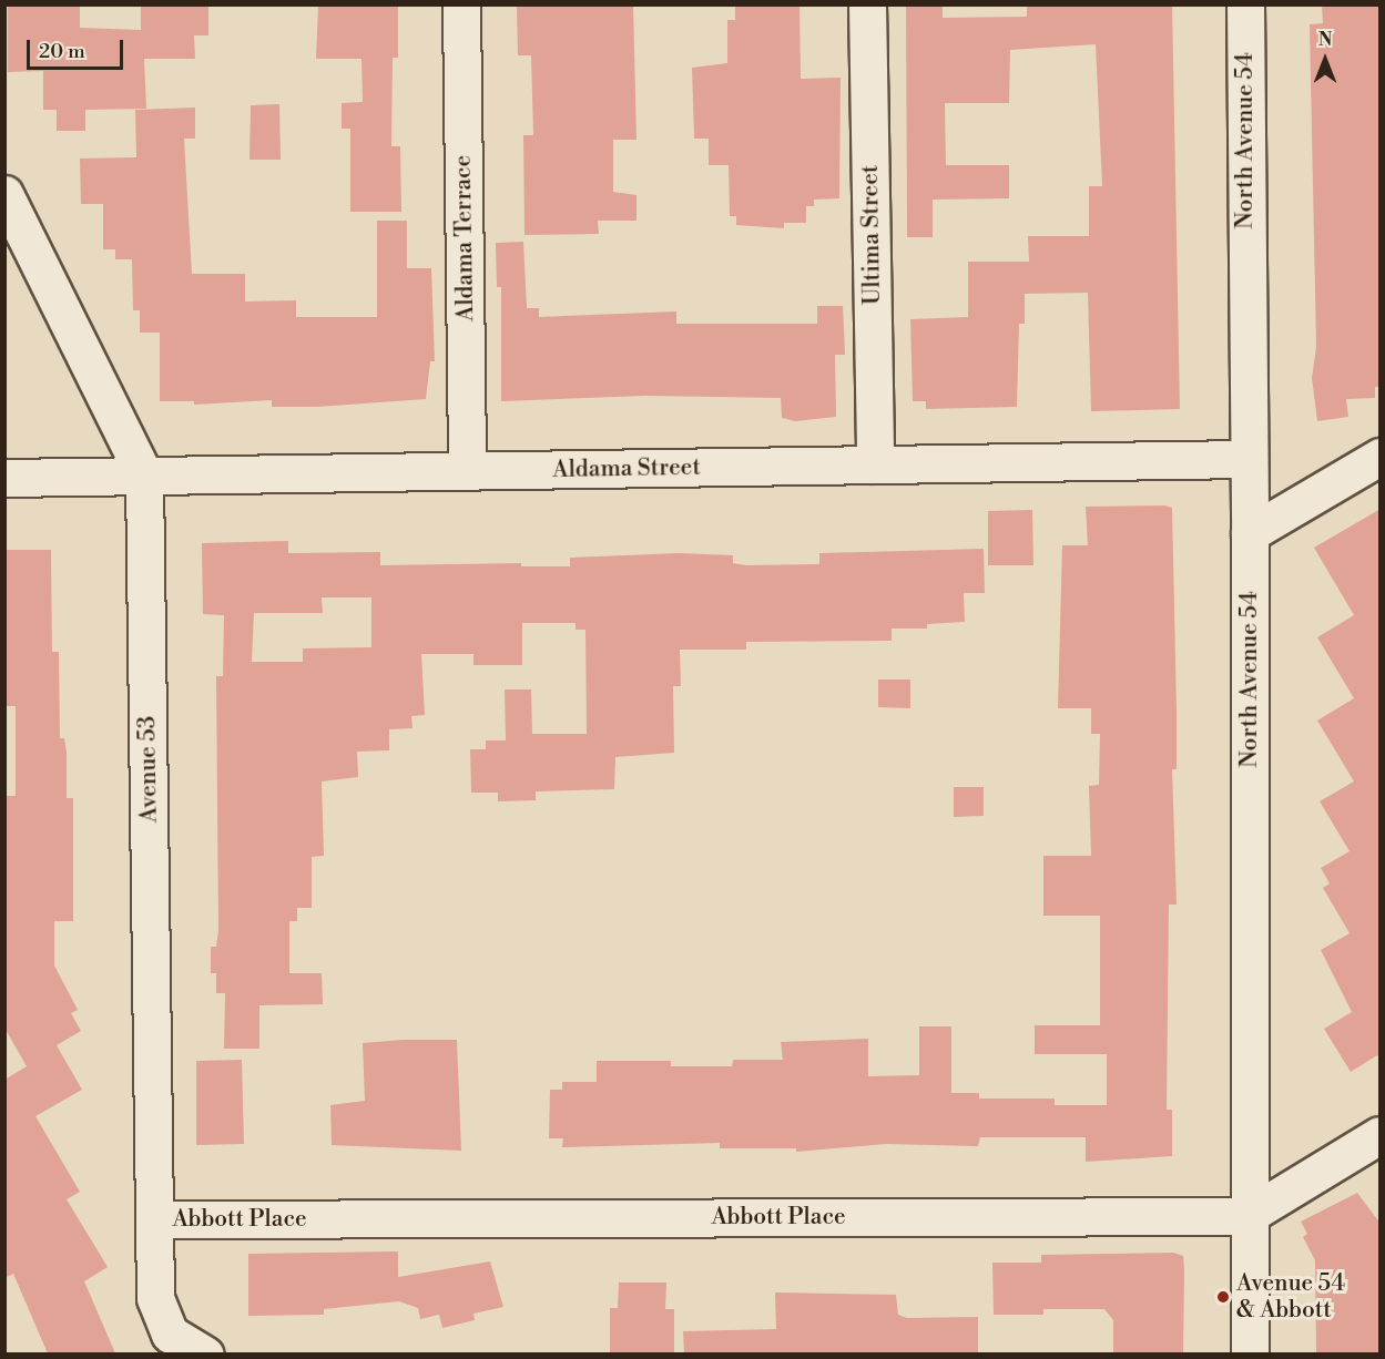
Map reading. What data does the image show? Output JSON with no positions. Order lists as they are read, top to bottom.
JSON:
{
  "streets": {
    "street": [
      "North Avenue 54",
      "Ultima Street",
      "Aldama Terrace",
      "Aldama Street",
      "Avenue 53",
      "Abbott Place"
    ]
  },
  "crossings": [
    ["North Avenue 54", "Aldama Street"],
    ["North Avenue 54", "Abbott Place"],
    ["Ultima Street", "Aldama Street"],
    ["Aldama Terrace", "Aldama Street"],
    ["Aldama Street", "Avenue 53"],
    ["Avenue 53", "Abbott Place"]
  ],
  "places": ["Avenue 54 & Abbott"],
  "scale_bar": "20 m",
  "north": "top"
}
